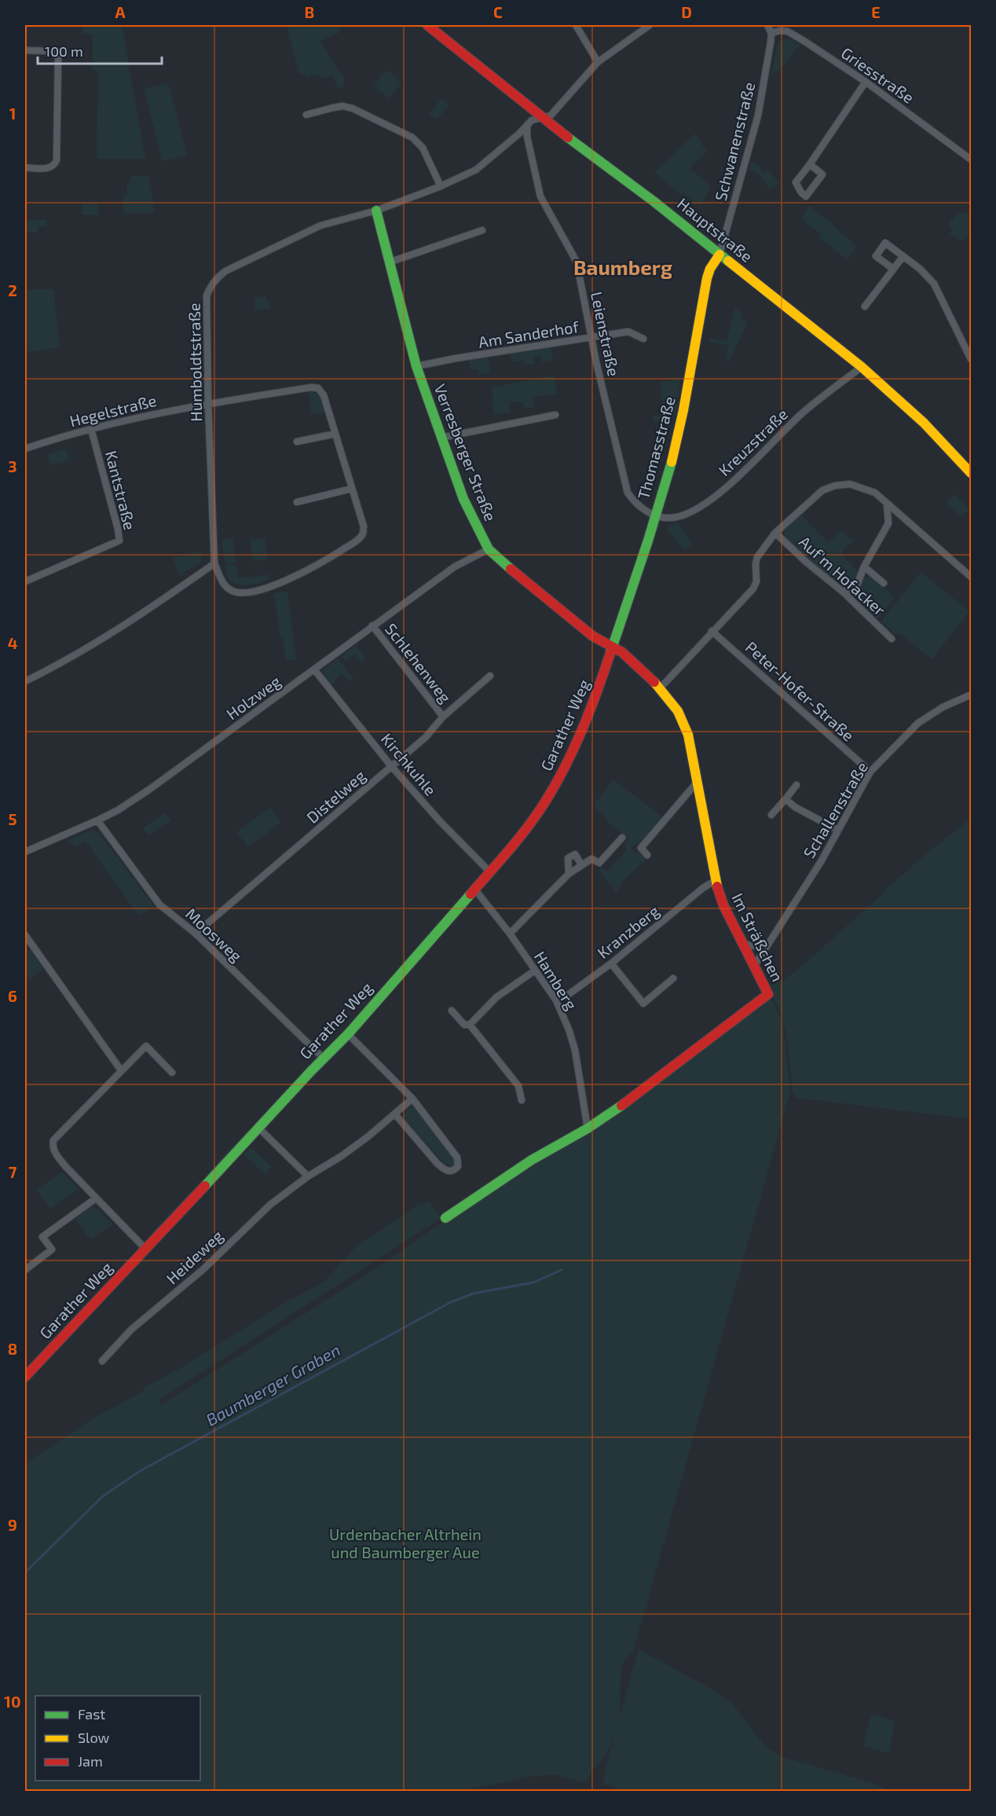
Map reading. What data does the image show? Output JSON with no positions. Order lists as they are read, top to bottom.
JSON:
{
  "streets": {
    "street": [
      "Griesstraße",
      "Schwanenstraße",
      "Hauptstraße",
      "Leienstraße",
      "Am Sanderhof",
      "Humboldtstraße",
      "Hegelstraße",
      "Kreuzstraße",
      "Thomasstraße",
      "Verresberger Straße",
      "Kantstraße",
      "Auf'm Hofacker",
      "Schlehenweg",
      "Peter-Hofer-Straße",
      "Holzweg",
      "Garather Weg",
      "Kirchkuhle",
      "Distelweg",
      "Schallenstraße",
      "Kranzberg",
      "Moosweg",
      "Im Sträßchen",
      "Hamberg",
      "Heideweg"
    ]
  },
  "crossings": [
    ["Griesstraße", "Schwanenstraße"],
    ["Schwanenstraße", "Hauptstraße"],
    ["Schwanenstraße", "Thomasstraße"],
    ["Hauptstraße", "Humboldtstraße"],
    ["Hauptstraße", "Kreuzstraße"],
    ["Hauptstraße", "Thomasstraße"],
    ["Leienstraße", "Am Sanderhof"],
    ["Leienstraße", "Humboldtstraße"],
    ["Leienstraße", "Kreuzstraße"],
    ["Leienstraße", "Thomasstraße"],
    ["Am Sanderhof", "Verresberger Straße"],
    ["Humboldtstraße", "Hegelstraße"],
    ["Humboldtstraße", "Verresberger Straße"],
    ["Hegelstraße", "Kantstraße"],
    ["Kreuzstraße", "Thomasstraße"],
    ["Thomasstraße", "Verresberger Straße"],
    ["Thomasstraße", "Garather Weg"],
    ["Thomasstraße", "Im Sträßchen"],
    ["Verresberger Straße", "Holzweg"],
    ["Verresberger Straße", "Garather Weg"],
    ["Verresberger Straße", "Im Sträßchen"],
    ["Schlehenweg", "Holzweg"],
    ["Schlehenweg", "Distelweg"],
    ["Peter-Hofer-Straße", "Schallenstraße"],
    ["Holzweg", "Kirchkuhle"],
    ["Holzweg", "Moosweg"],
    ["Garather Weg", "Kirchkuhle"],
    ["Garather Weg", "Moosweg"],
    ["Garather Weg", "Im Sträßchen"],
    ["Garather Weg", "Hamberg"],
    ["Kirchkuhle", "Distelweg"],
    ["Distelweg", "Moosweg"],
    ["Schallenstraße", "Im Sträßchen"],
    ["Kranzberg", "Im Sträßchen"],
    ["Kranzberg", "Hamberg"],
    ["Im Sträßchen", "Hamberg"]
  ],
  "districts": ["Baumberg"],
  "water": ["Baumberger Graben"],
  "parks": ["Urdenbacher Altrhein und Baumberger Aue"],
  "legend": ["Fast", "Slow", "Jam"],
  "scale_bar": "100 m",
  "grid": {
    "columns": [
      "A",
      "B",
      "C",
      "D",
      "E"
    ],
    "rows": [
      "1",
      "2",
      "3",
      "4",
      "5",
      "6",
      "7",
      "8",
      "9",
      "10"
    ]
  }
}
